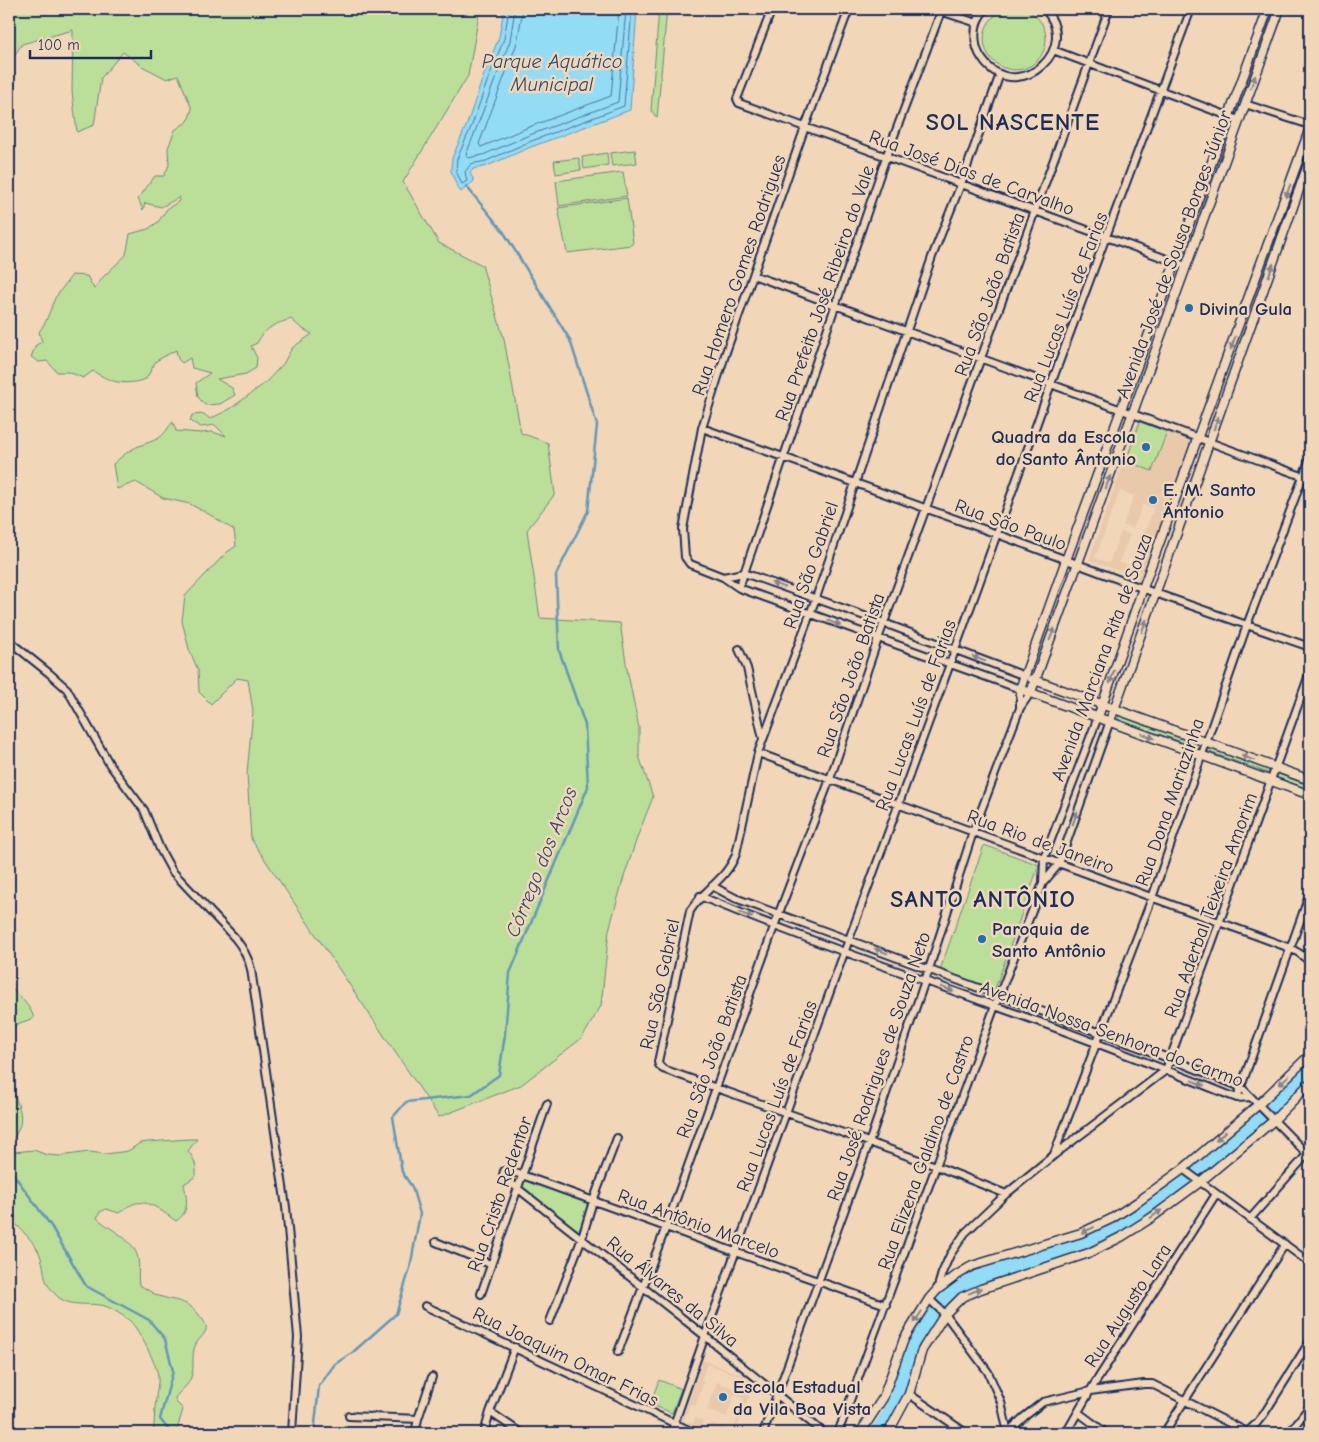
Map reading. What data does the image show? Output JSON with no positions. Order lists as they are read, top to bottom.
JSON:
{
  "streets": {
    "street": [
      "Rua José Dias de Carvalho",
      "Avenida José de Sousa Borges Júnior",
      "Rua Homero Gomes Rodrigues",
      "Rua Prefeito José Ribeiro do Vale",
      "Rua São João Batista",
      "Rua Lucas Luís de Farias",
      "Rua São Paulo",
      "Rua São Gabriel",
      "Avenida Marciana Rita de Souza",
      "Rua Dona Mariazinha",
      "Rua Rio de Janeiro",
      "Rua Aderbal Teixeira Amorim",
      "Avenida Nossa Senhora do Carmo",
      "Rua José Rodrigues de Souza Neto",
      "Rua Elizena Galdino de Castro",
      "Rua Cristo Redentor",
      "Rua Antônio Marcelo",
      "Rua Álvares da Silva",
      "Rua Augusto Lara",
      "Rua Joaquim Omar Frias"
    ]
  },
  "crossings": [
    ["Rua José Dias de Carvalho", "Avenida José de Sousa Borges Júnior"],
    ["Rua José Dias de Carvalho", "Rua Homero Gomes Rodrigues"],
    ["Rua José Dias de Carvalho", "Rua Prefeito José Ribeiro do Vale"],
    ["Rua José Dias de Carvalho", "Rua São João Batista"],
    ["Rua José Dias de Carvalho", "Rua Lucas Luís de Farias"],
    ["Rua José Dias de Carvalho", "Rua São Gabriel"],
    ["Avenida José de Sousa Borges Júnior", "Rua São Paulo"],
    ["Avenida José de Sousa Borges Júnior", "Rua José Rodrigues de Souza Neto"],
    ["Rua Homero Gomes Rodrigues", "Rua São Paulo"],
    ["Rua Prefeito José Ribeiro do Vale", "Rua São Paulo"],
    ["Rua São João Batista", "Rua São Paulo"],
    ["Rua São João Batista", "Rua São Gabriel"],
    ["Rua São João Batista", "Rua Rio de Janeiro"],
    ["Rua São João Batista", "Avenida Nossa Senhora do Carmo"],
    ["Rua São João Batista", "Rua Antônio Marcelo"],
    ["Rua São João Batista", "Rua Álvares da Silva"],
    ["Rua Lucas Luís de Farias", "Rua São Paulo"],
    ["Rua Lucas Luís de Farias", "Rua Rio de Janeiro"],
    ["Rua Lucas Luís de Farias", "Avenida Nossa Senhora do Carmo"],
    ["Rua Lucas Luís de Farias", "Rua Antônio Marcelo"],
    ["Rua Lucas Luís de Farias", "Rua Álvares da Silva"],
    ["Rua Lucas Luís de Farias", "Rua Joaquim Omar Frias"],
    ["Rua São Paulo", "Rua São Gabriel"],
    ["Rua São Paulo", "Avenida Marciana Rita de Souza"],
    ["Rua São Paulo", "Rua Dona Mariazinha"],
    ["Rua São Gabriel", "Rua Rio de Janeiro"],
    ["Rua São Gabriel", "Avenida Nossa Senhora do Carmo"],
    ["Avenida Marciana Rita de Souza", "Rua Rio de Janeiro"],
    ["Avenida Marciana Rita de Souza", "Rua Elizena Galdino de Castro"],
    ["Rua Dona Mariazinha", "Rua Rio de Janeiro"],
    ["Rua Dona Mariazinha", "Avenida Nossa Senhora do Carmo"],
    ["Rua Rio de Janeiro", "Rua Aderbal Teixeira Amorim"],
    ["Rua Rio de Janeiro", "Rua José Rodrigues de Souza Neto"],
    ["Rua Rio de Janeiro", "Rua Elizena Galdino de Castro"],
    ["Rua Aderbal Teixeira Amorim", "Avenida Nossa Senhora do Carmo"],
    ["Avenida Nossa Senhora do Carmo", "Rua José Rodrigues de Souza Neto"],
    ["Avenida Nossa Senhora do Carmo", "Rua Elizena Galdino de Castro"],
    ["Rua José Rodrigues de Souza Neto", "Rua Antônio Marcelo"],
    ["Rua José Rodrigues de Souza Neto", "Rua Álvares da Silva"],
    ["Rua Elizena Galdino de Castro", "Rua Antônio Marcelo"],
    ["Rua Cristo Redentor", "Rua Antônio Marcelo"],
    ["Rua Cristo Redentor", "Rua Álvares da Silva"],
    ["Rua Antônio Marcelo", "Rua Álvares da Silva"]
  ],
  "districts": ["SOL NASCENTE", "SANTO ANTÔNIO"],
  "water": ["Parque Aquático Municipal", "Córrego dos Arcos"],
  "places": [
    "Divina Gula",
    "Quadra da Escola do Santo Ântonio",
    "E. M. Santo Ãntonio",
    "Paroquia de Santo Antônio",
    "Escola Estadual da Vila Boa Vista"
  ],
  "scale_bar": "100 m"
}
